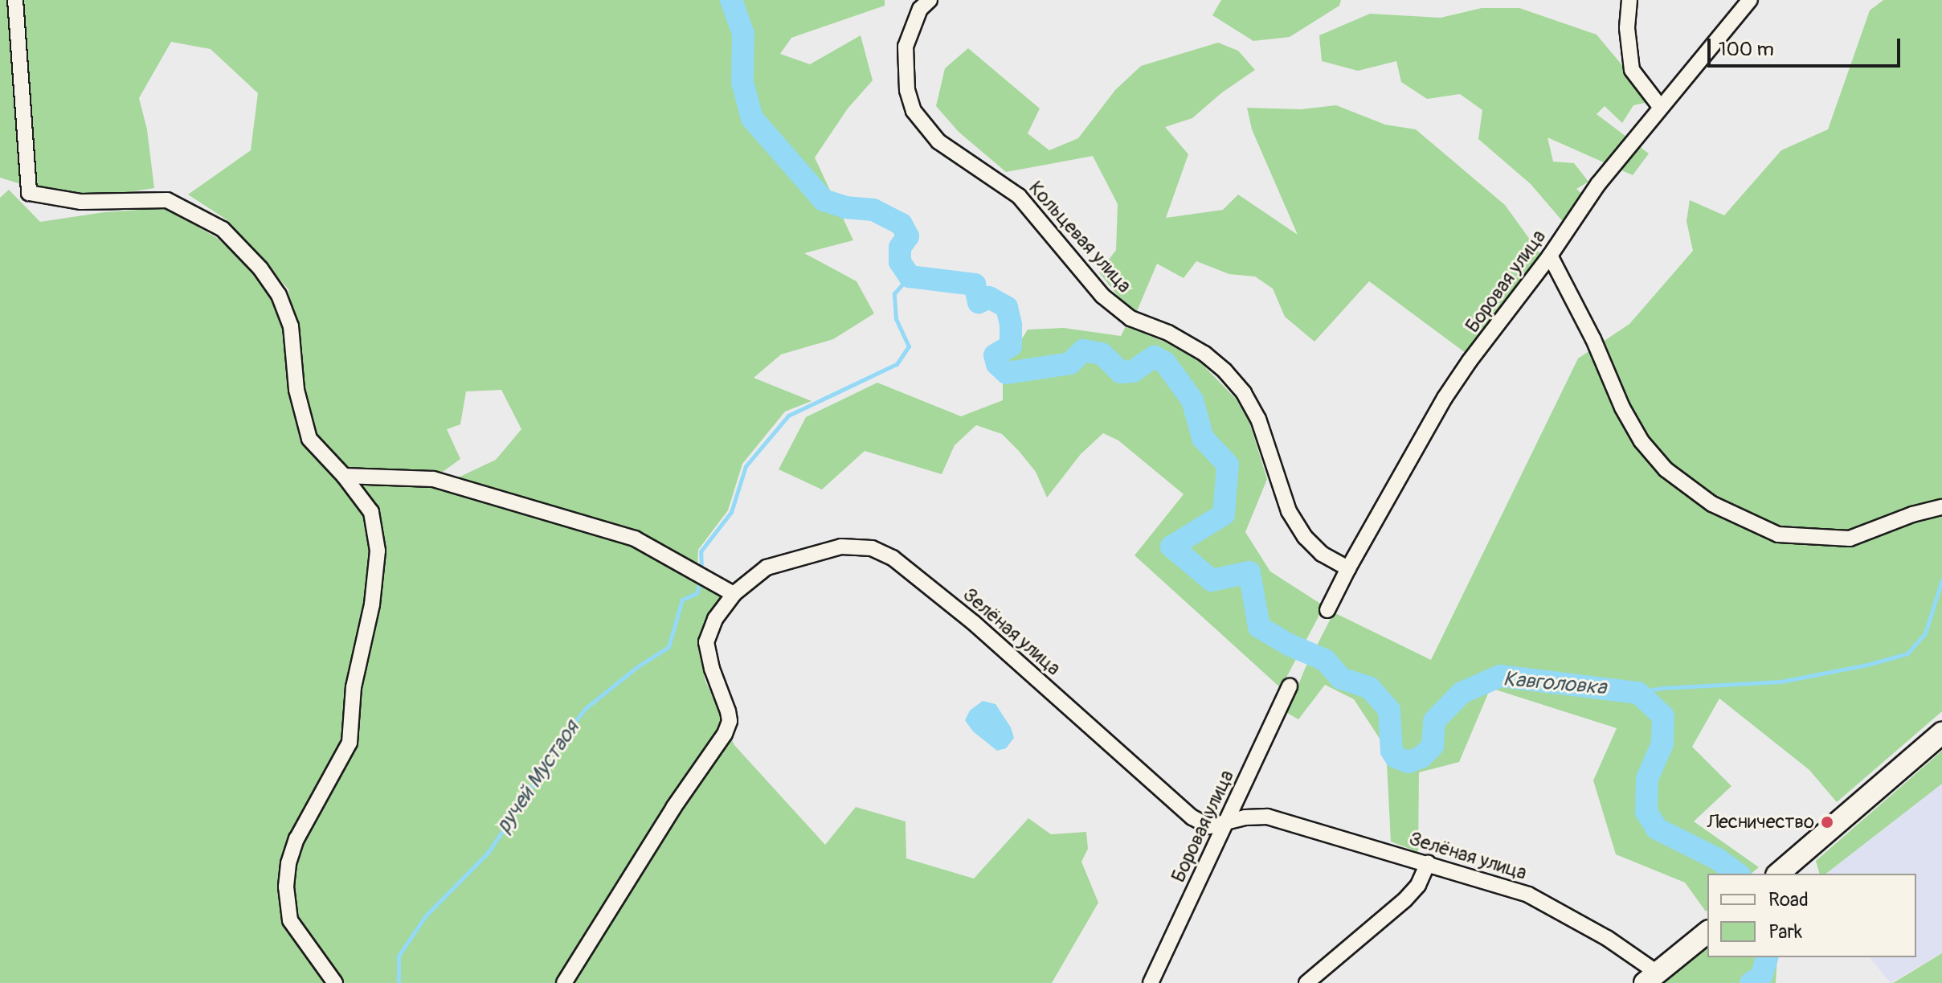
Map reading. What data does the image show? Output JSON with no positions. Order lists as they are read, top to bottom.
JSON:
{
  "streets": {
    "street": ["Кольцевая улица", "Боровая улица", "Зелёная улица"]
  },
  "crossings": [
    ["Кольцевая улица", "Боровая улица"],
    ["Боровая улица", "Зелёная улица"]
  ],
  "water": ["Кавголовка", "ручей Мустаоя"],
  "places": ["Лесничество"],
  "legend": ["Road", "Park"],
  "scale_bar": "100 m"
}
